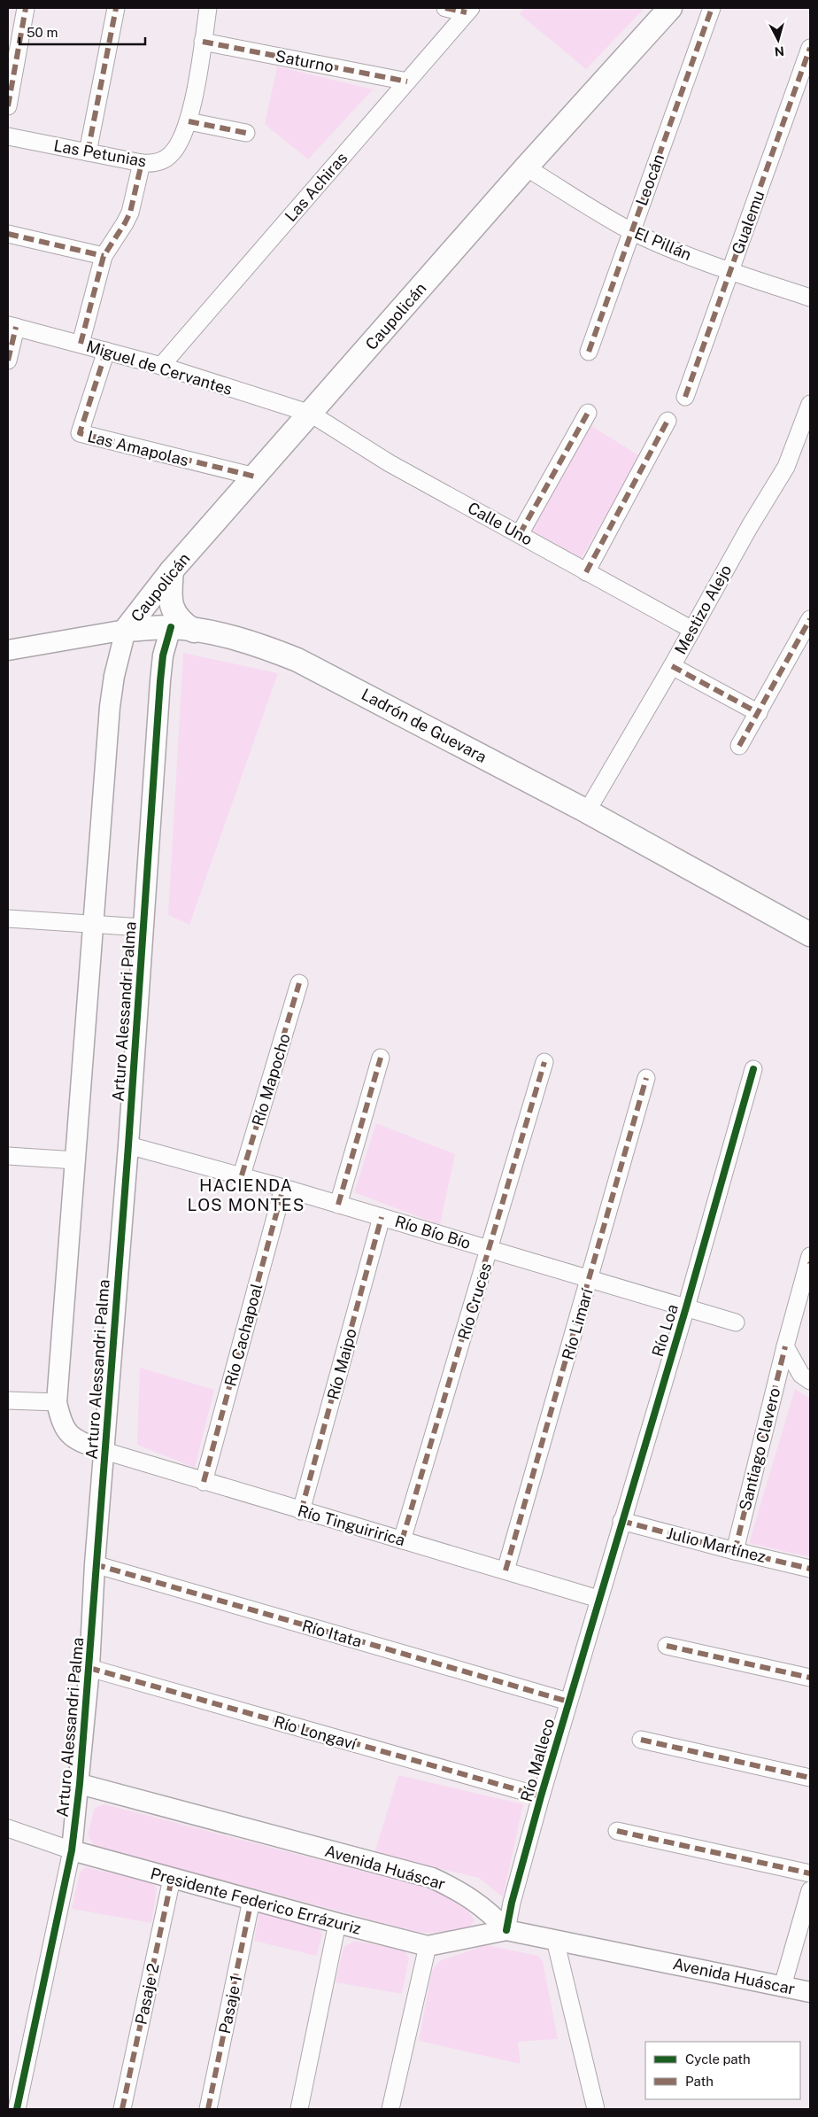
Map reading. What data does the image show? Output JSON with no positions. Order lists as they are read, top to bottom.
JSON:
{
  "streets": {
    "main road": ["Caupolicán", "Ladrón de Guevara"],
    "street": [
      "Saturno",
      "Las Petunias",
      "Leocán",
      "Las Achiras",
      "Gualemu",
      "El Pillán",
      "Miguel de Cervantes",
      "Las Amapolas",
      "Calle Uno",
      "Mestizo Alejo",
      "Arturo Alessandri Palma",
      "Río Mapocho",
      "Río Bío Bío",
      "Río Cruces",
      "Río Limarí",
      "Río Loa",
      "Río Cachapoal",
      "Río Maipo",
      "Santiago Clavero",
      "Río Tinguiririca",
      "Julio Martínez",
      "Río Itata",
      "Río Longaví",
      "Río Malleco",
      "Avenida Huáscar",
      "Presidente Federico Errázuriz",
      "Pasaje 2",
      "Pasaje 1"
    ]
  },
  "crossings": [
    ["Saturno", "Las Petunias"],
    ["Saturno", "Las Achiras"],
    ["Leocán", "El Pillán"],
    ["Las Achiras", "Miguel de Cervantes"],
    ["Gualemu", "El Pillán"],
    ["El Pillán", "Caupolicán"],
    ["Caupolicán", "Miguel de Cervantes"],
    ["Caupolicán", "Las Amapolas"],
    ["Caupolicán", "Calle Uno"],
    ["Caupolicán", "Ladrón de Guevara"],
    ["Caupolicán", "Arturo Alessandri Palma"],
    ["Miguel de Cervantes", "Las Amapolas"],
    ["Miguel de Cervantes", "Calle Uno"],
    ["Calle Uno", "Mestizo Alejo"],
    ["Mestizo Alejo", "Ladrón de Guevara"],
    ["Ladrón de Guevara", "Arturo Alessandri Palma"],
    ["Arturo Alessandri Palma", "Río Bío Bío"],
    ["Arturo Alessandri Palma", "Río Tinguiririca"],
    ["Arturo Alessandri Palma", "Río Itata"],
    ["Arturo Alessandri Palma", "Río Longaví"],
    ["Arturo Alessandri Palma", "Avenida Huáscar"],
    ["Arturo Alessandri Palma", "Presidente Federico Errázuriz"],
    ["Río Mapocho", "Río Bío Bío"],
    ["Río Bío Bío", "Río Cruces"],
    ["Río Bío Bío", "Río Limarí"],
    ["Río Bío Bío", "Río Loa"],
    ["Río Bío Bío", "Río Cachapoal"],
    ["Río Bío Bío", "Río Maipo"],
    ["Río Cruces", "Río Tinguiririca"],
    ["Río Limarí", "Río Tinguiririca"],
    ["Río Loa", "Río Tinguiririca"],
    ["Río Loa", "Julio Martínez"],
    ["Río Loa", "Río Malleco"],
    ["Río Cachapoal", "Río Tinguiririca"],
    ["Río Maipo", "Río Tinguiririca"],
    ["Santiago Clavero", "Julio Martínez"],
    ["Río Tinguiririca", "Río Malleco"],
    ["Río Itata", "Río Malleco"],
    ["Río Longaví", "Río Malleco"],
    ["Río Malleco", "Avenida Huáscar"],
    ["Río Malleco", "Presidente Federico Errázuriz"],
    ["Avenida Huáscar", "Presidente Federico Errázuriz"],
    ["Presidente Federico Errázuriz", "Pasaje 2"],
    ["Presidente Federico Errázuriz", "Pasaje 1"]
  ],
  "districts": ["HACIENDA LOS MONTES"],
  "legend": ["Cycle path", "Path"],
  "scale_bar": "50 m",
  "north": "bottom"
}
